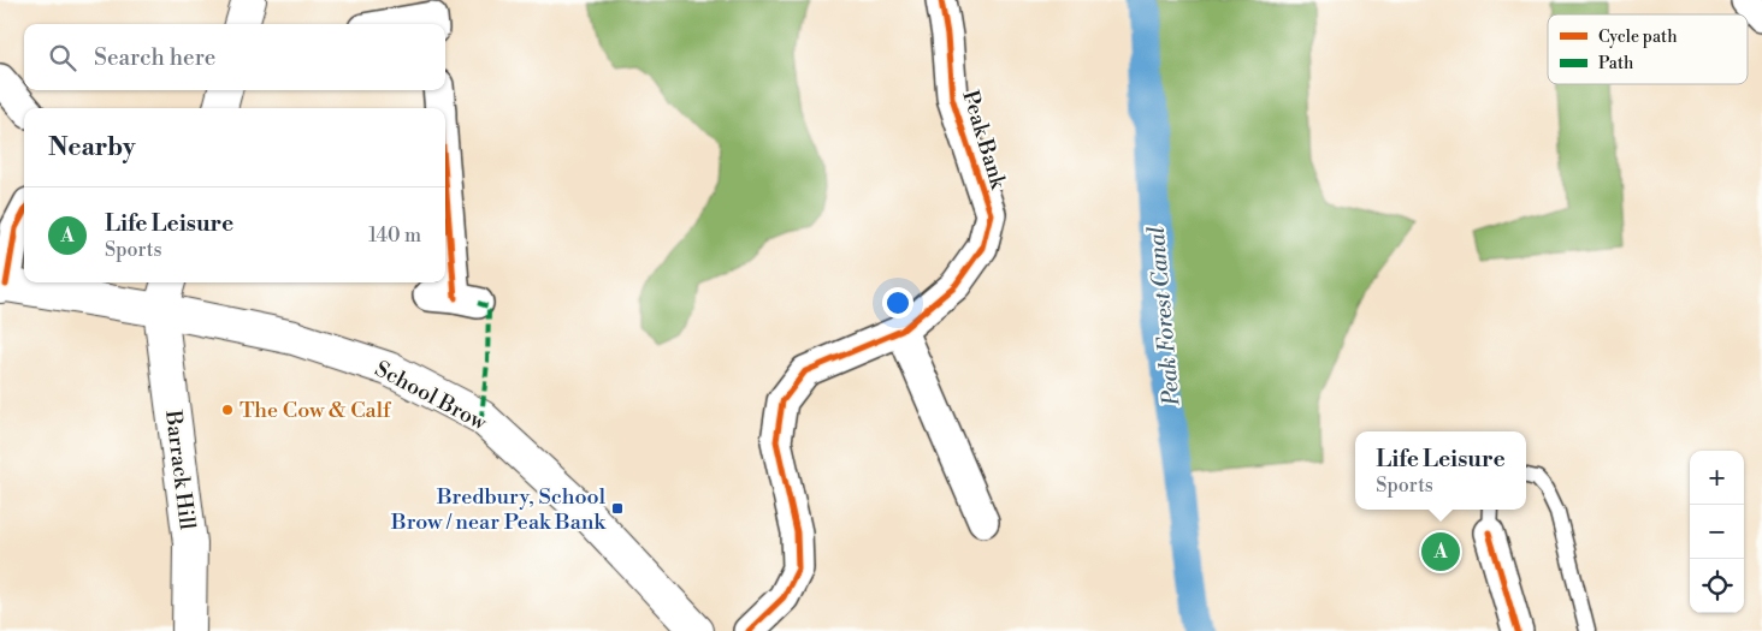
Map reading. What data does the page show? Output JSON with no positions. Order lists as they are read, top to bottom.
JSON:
{
  "streets": {
    "main road": ["School Brow", "Barrack Hill"],
    "street": ["Peak Bank"]
  },
  "crossings": [
    ["School Brow", "Barrack Hill"]
  ],
  "water": ["Peak Forest Canal"],
  "places": {
    "other": ["The Cow & Calf"],
    "transit": ["Bredbury, School Brow / near Peak Bank"]
  },
  "legend": ["Cycle path", "Path"],
  "page": {
    "search": "Search here",
    "heading": "Nearby",
    "list": [
      {
        "mark": "A",
        "name": "Life Leisure",
        "note": "Sports",
        "value": "140 m"
      }
    ],
    "popup": ["Life Leisure", "Sports"],
    "map_buttons": ["+", "−"],
    "pins": "A"
  }
}
